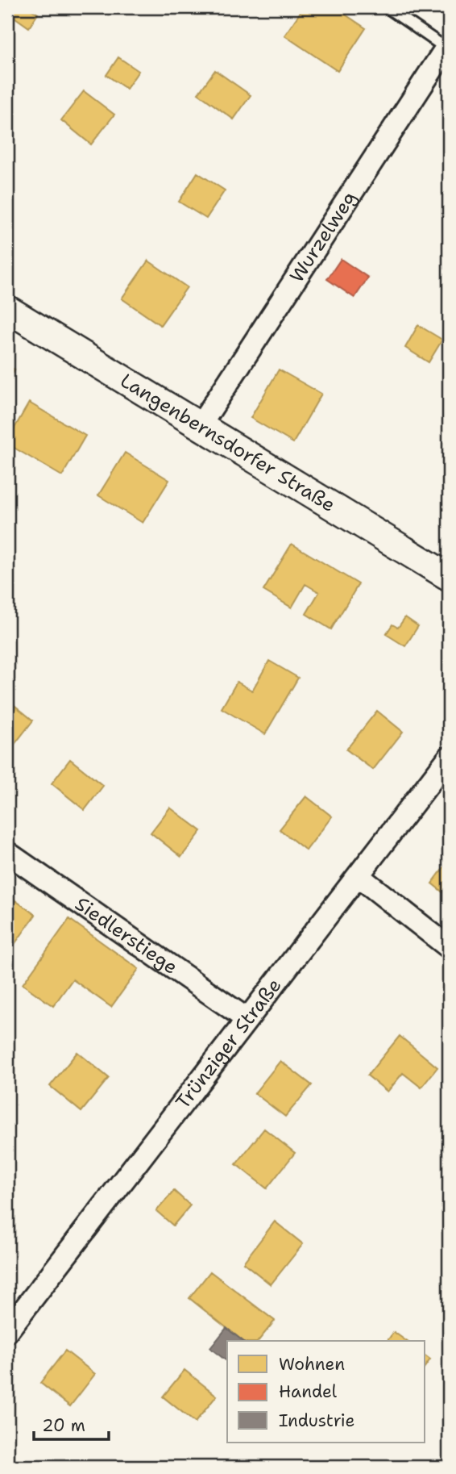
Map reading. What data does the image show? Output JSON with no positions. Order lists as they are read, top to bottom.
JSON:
{
  "streets": {
    "street": [
      "Wurzelweg",
      "Langenbernsdorfer Straße",
      "Siedlerstiege",
      "Trünziger Straße"
    ]
  },
  "crossings": [
    ["Wurzelweg", "Langenbernsdorfer Straße"],
    ["Siedlerstiege", "Trünziger Straße"]
  ],
  "legend": ["Wohnen", "Handel", "Industrie"],
  "scale_bar": "20 m"
}
